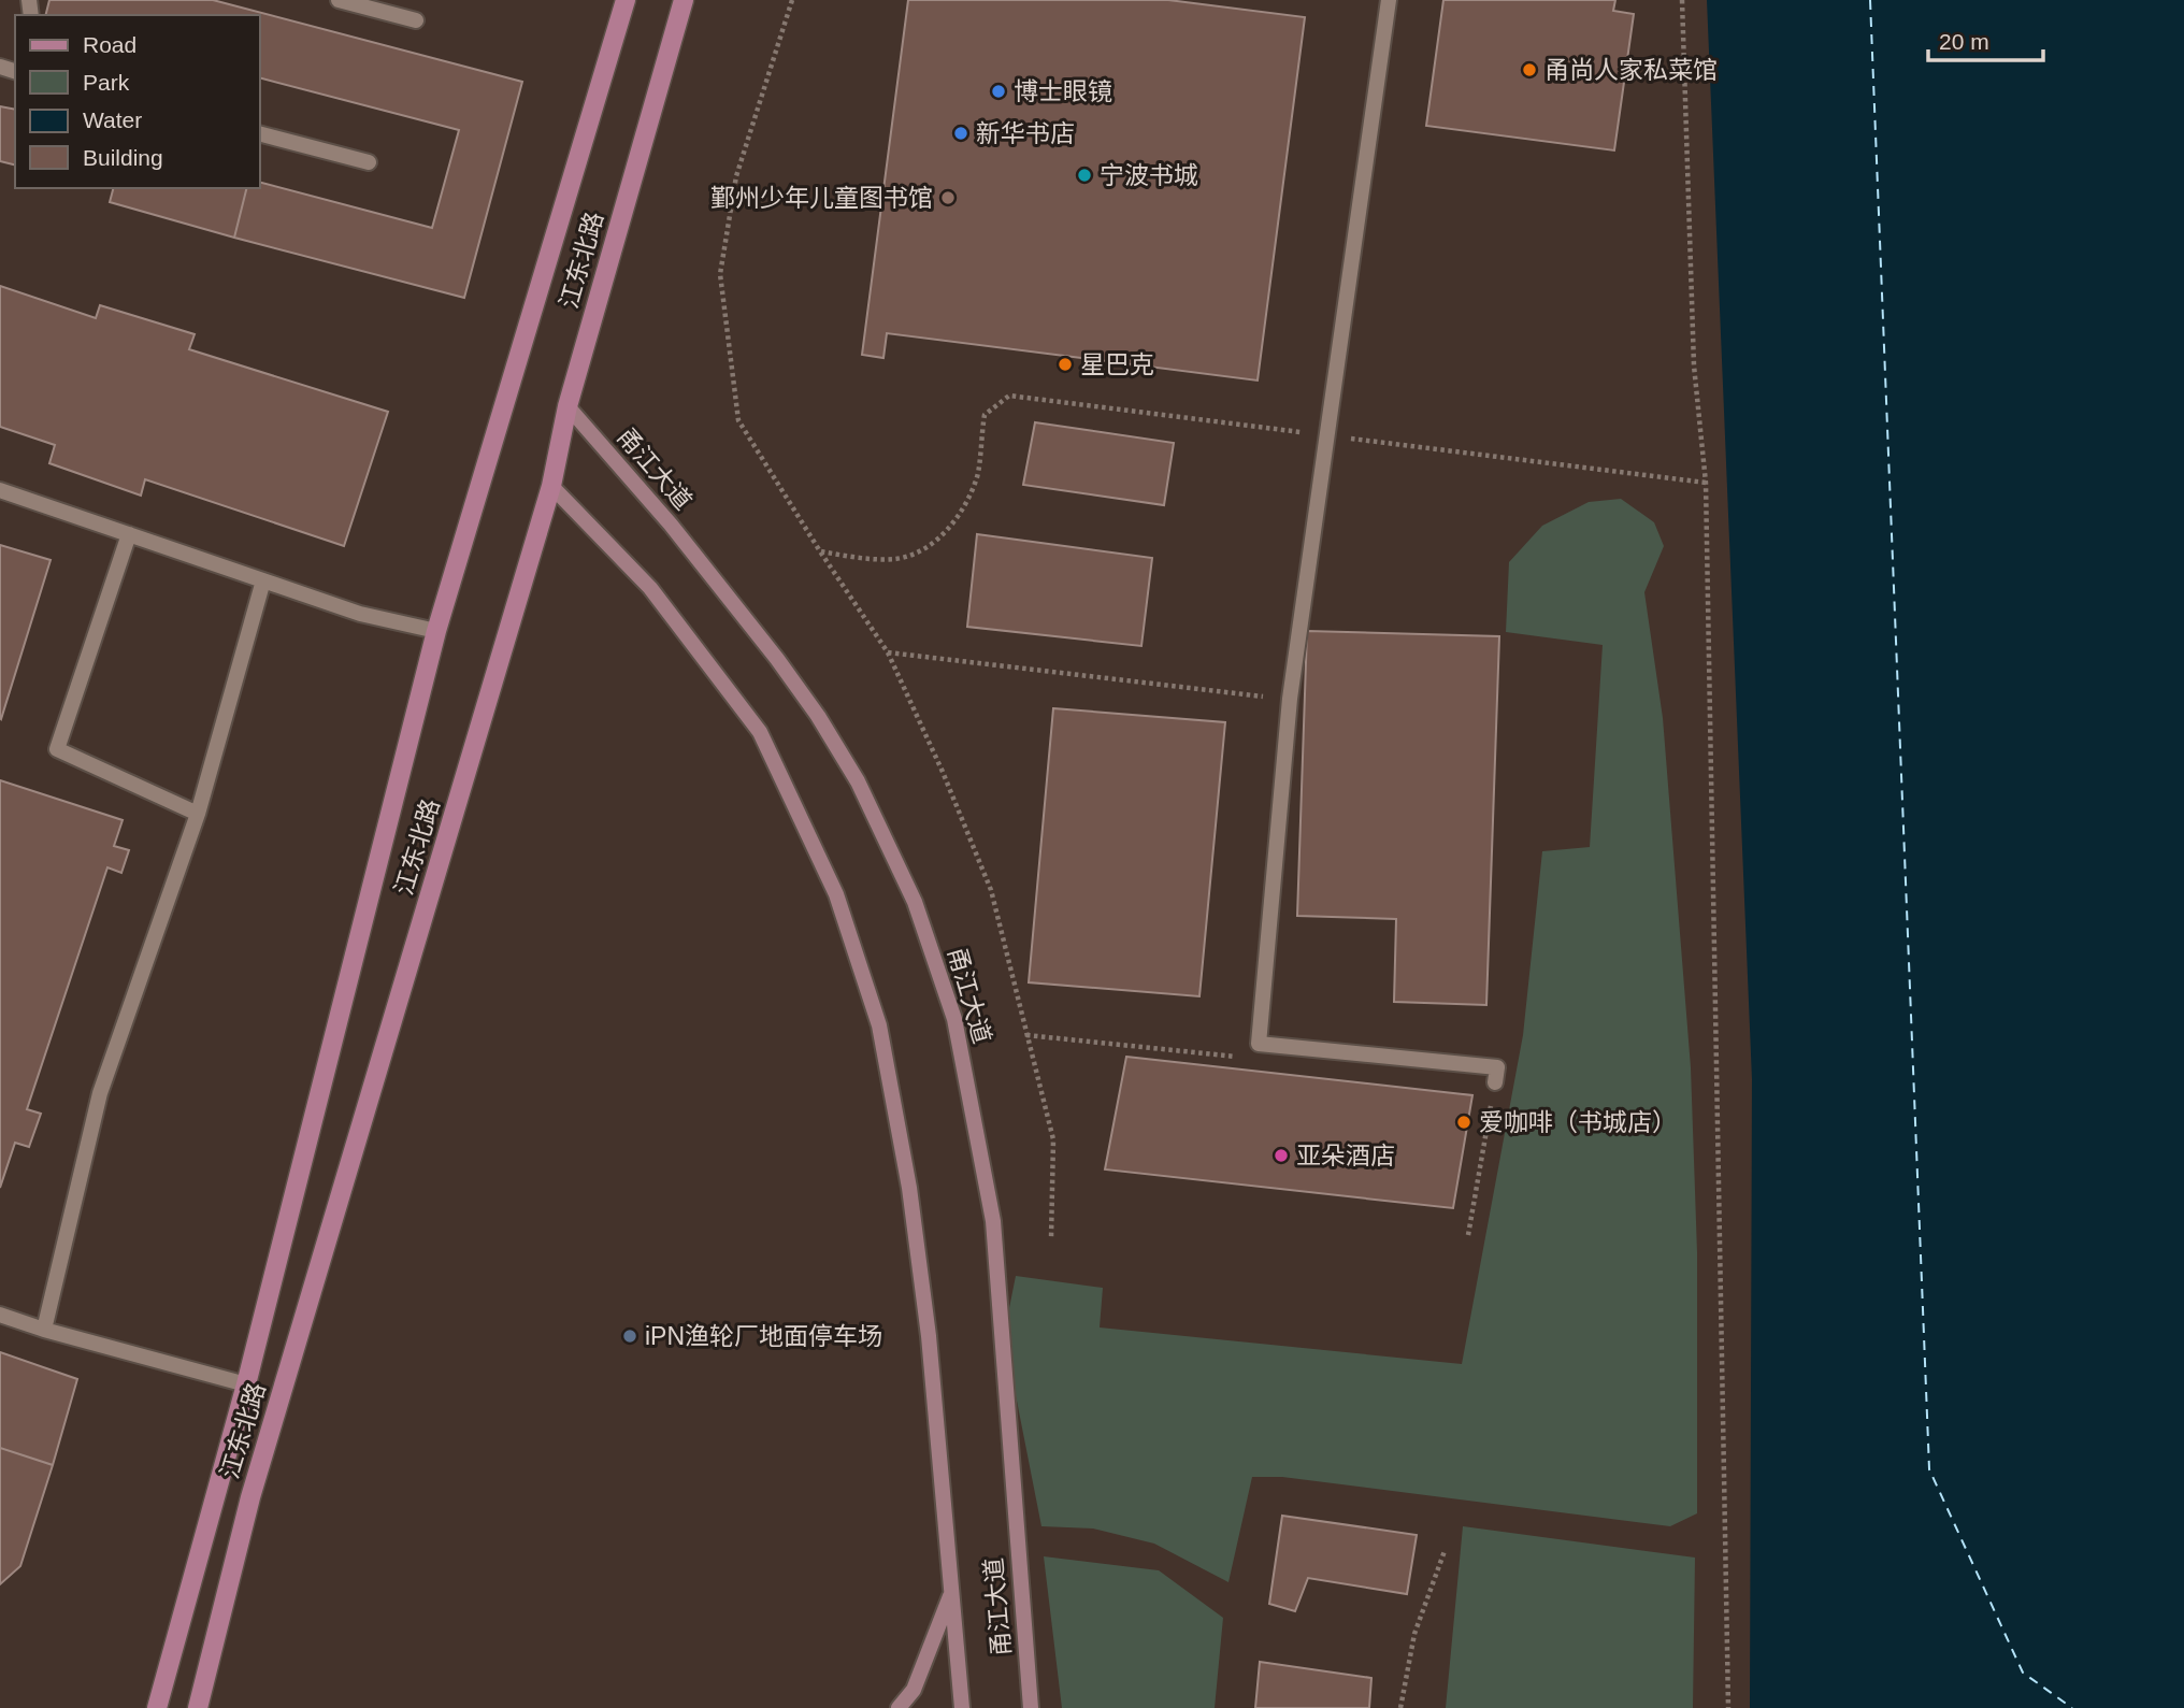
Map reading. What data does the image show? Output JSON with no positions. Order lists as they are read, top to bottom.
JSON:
{
  "streets": {
    "main road": ["江东北路"],
    "street": ["甬江大道"]
  },
  "crossings": [
    ["江东北路", "甬江大道"]
  ],
  "places": [
    "甬尚人家私菜馆",
    "博士眼镜",
    "新华书店",
    "宁波书城",
    "鄞州少年儿童图书馆",
    "星巴克",
    "爱咖啡（书城店）",
    "亚朵酒店",
    "iPN渔轮厂地面停车场"
  ],
  "legend": [
    "Road",
    "Park",
    "Water",
    "Building"
  ],
  "scale_bar": "20 m"
}
